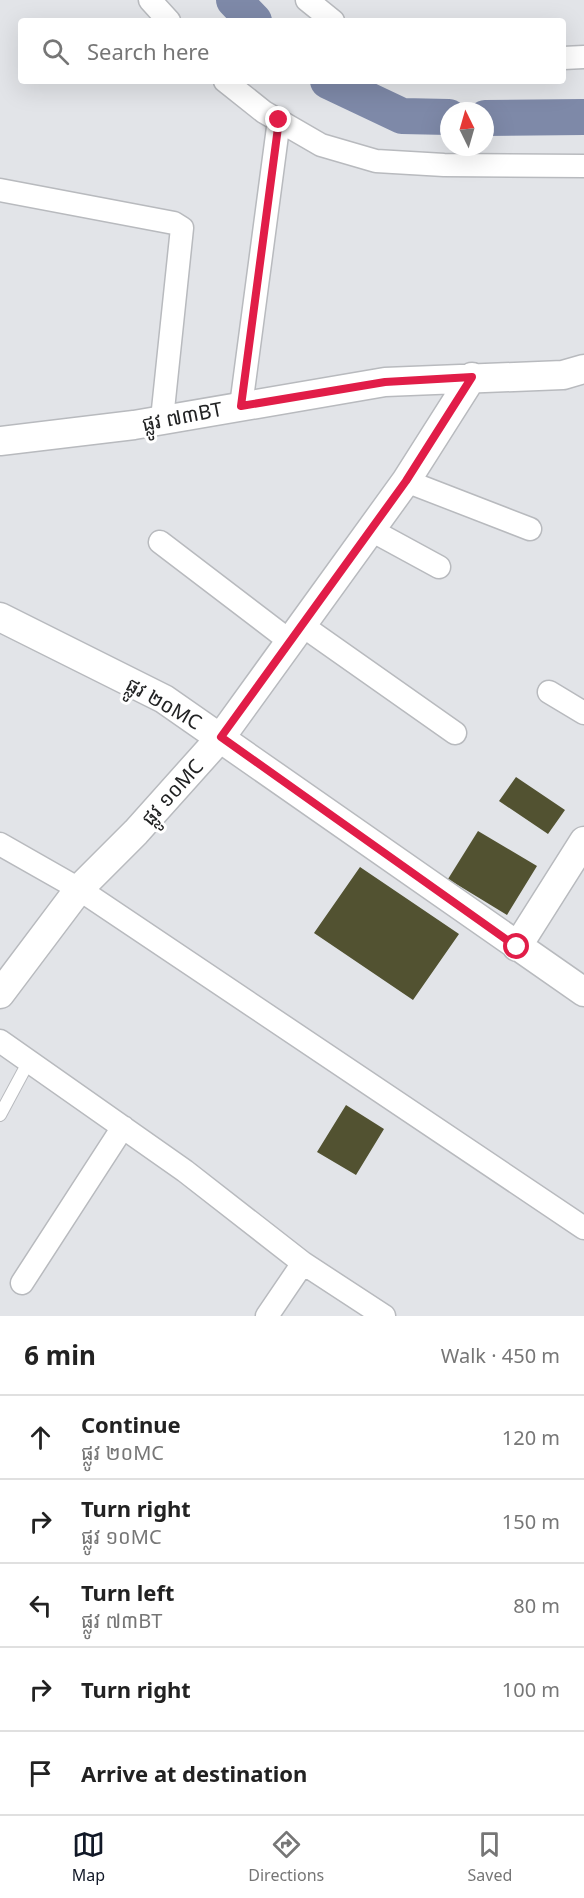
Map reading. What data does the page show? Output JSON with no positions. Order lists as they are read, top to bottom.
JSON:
{
  "streets": {
    "street": ["ផ្លូវ ៧៣BT", "ផ្លូវ ២០MC", "ផ្លូវ ១០MC"]
  },
  "crossings": [
    ["ផ្លូវ ៧៣BT", "ផ្លូវ ១០MC"],
    ["ផ្លូវ ២០MC", "ផ្លូវ ១០MC"]
  ],
  "north": "top",
  "page": {
    "search": "Search here",
    "heading": ["6 min", "Walk · 450 m"],
    "list": [
      ["Continue", "ផ្លូវ ២០MC", "120 m"],
      ["Turn right", "ផ្លូវ ១០MC", "150 m"],
      ["Turn left", "ផ្លូវ ៧៣BT", "80 m"],
      ["Turn right", "100 m"],
      "Arrive at destination"
    ],
    "nav": ["Map", "Directions", "Saved"]
  }
}
